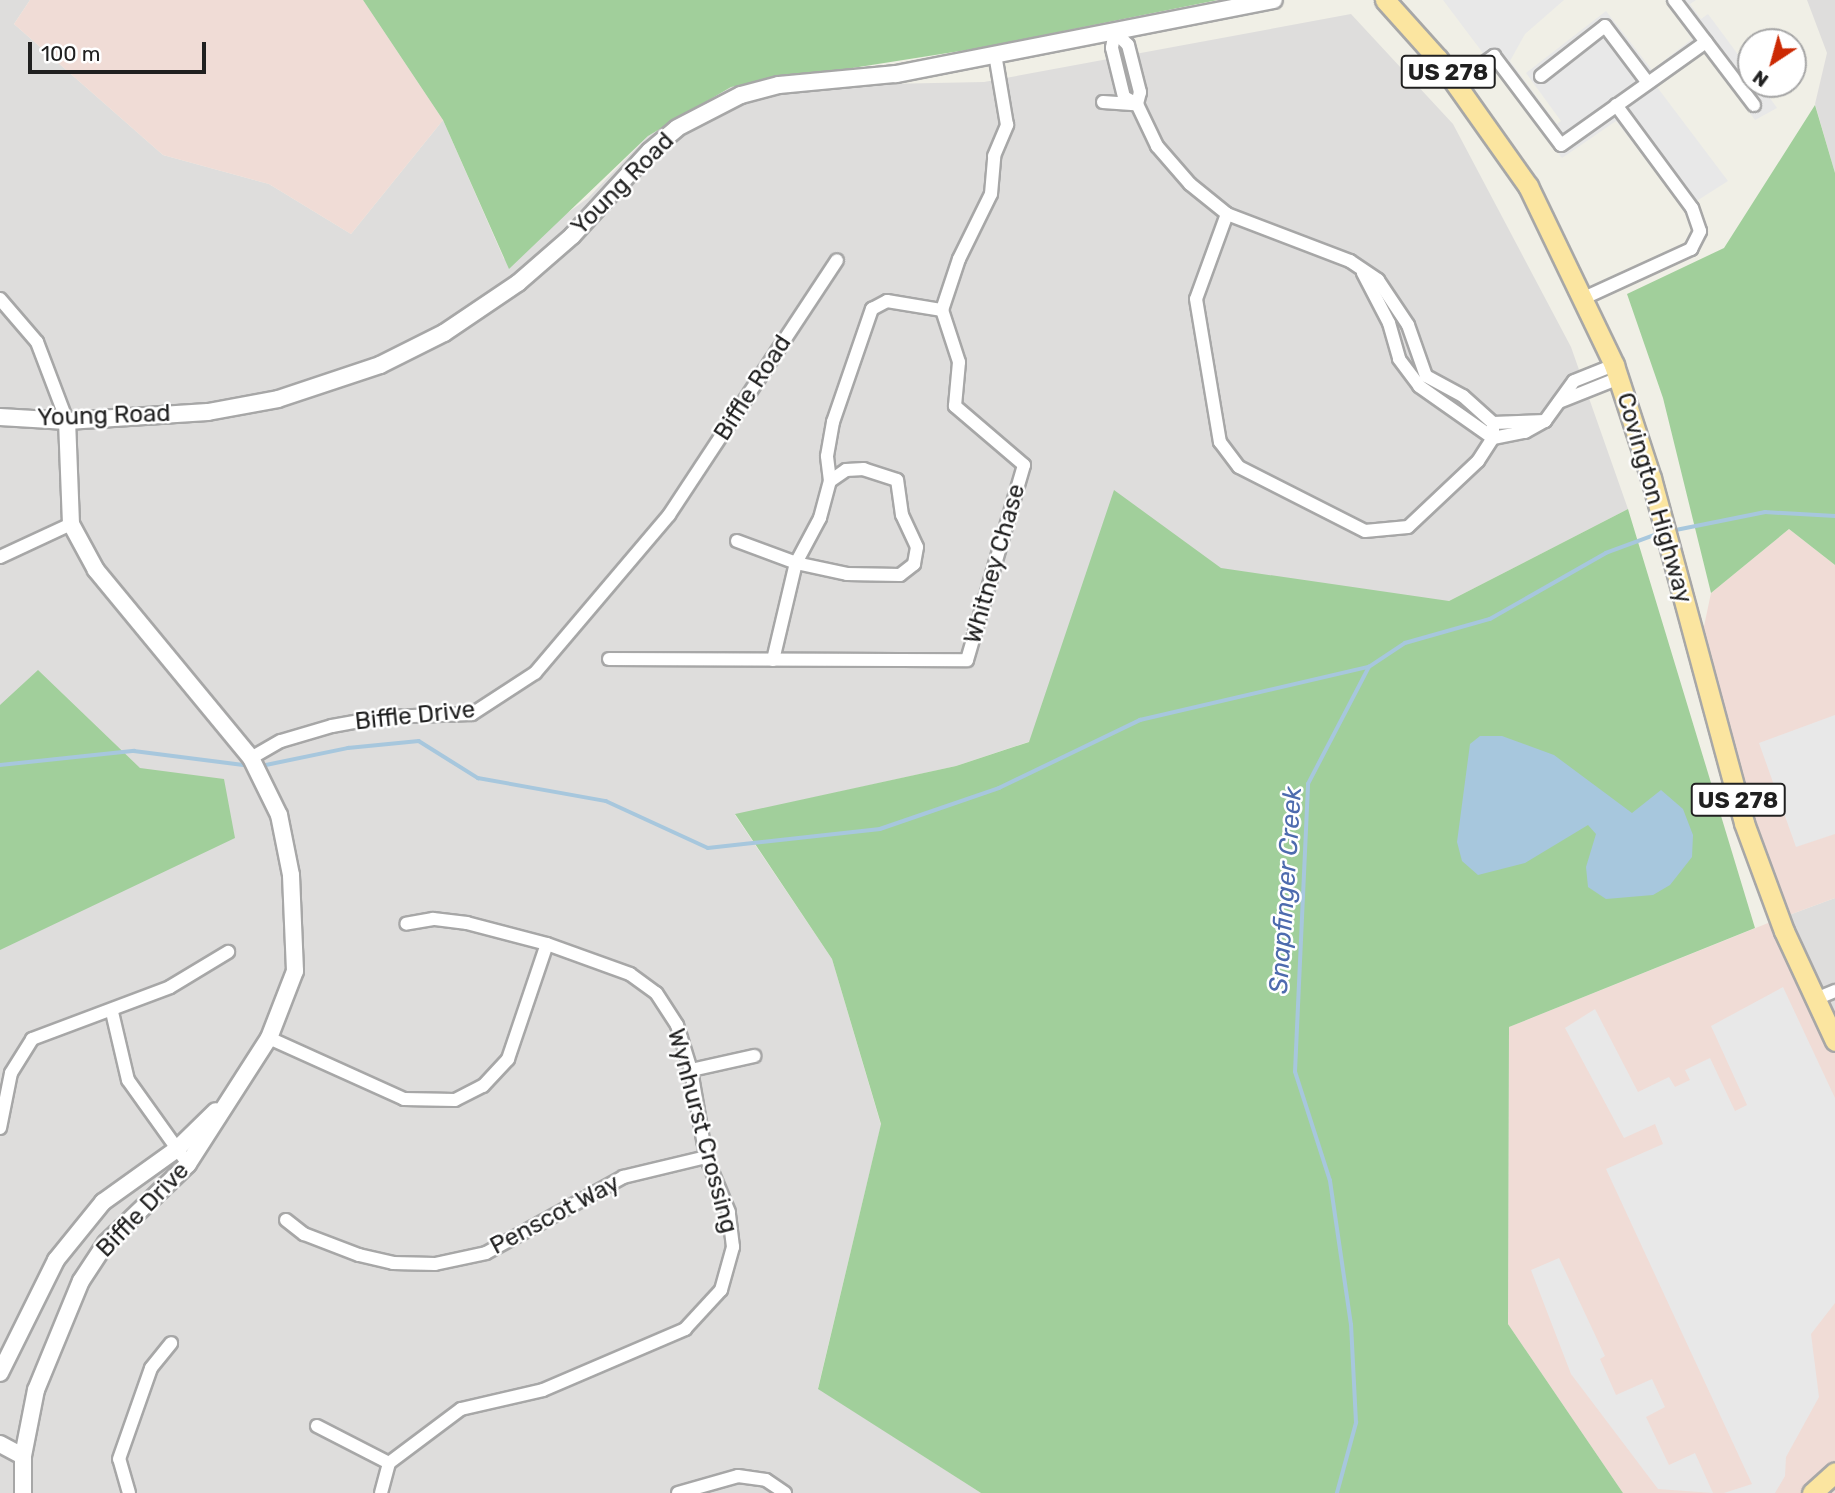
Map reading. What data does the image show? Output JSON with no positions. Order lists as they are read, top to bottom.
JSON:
{
  "streets": {
    "main road": ["US 278", "Covington Highway"],
    "street": [
      "Young Road",
      "Biffle Road",
      "Whitney Chase",
      "Biffle Drive",
      "Wynhurst Crossing",
      "Penscot Way"
    ]
  },
  "crossings": [
    ["Young Road", "Biffle Drive"],
    ["Biffle Road", "Biffle Drive"],
    ["Wynhurst Crossing", "Penscot Way"]
  ],
  "water": ["Snapfinger Creek"],
  "scale_bar": "100 m",
  "north": "bottom left"
}
